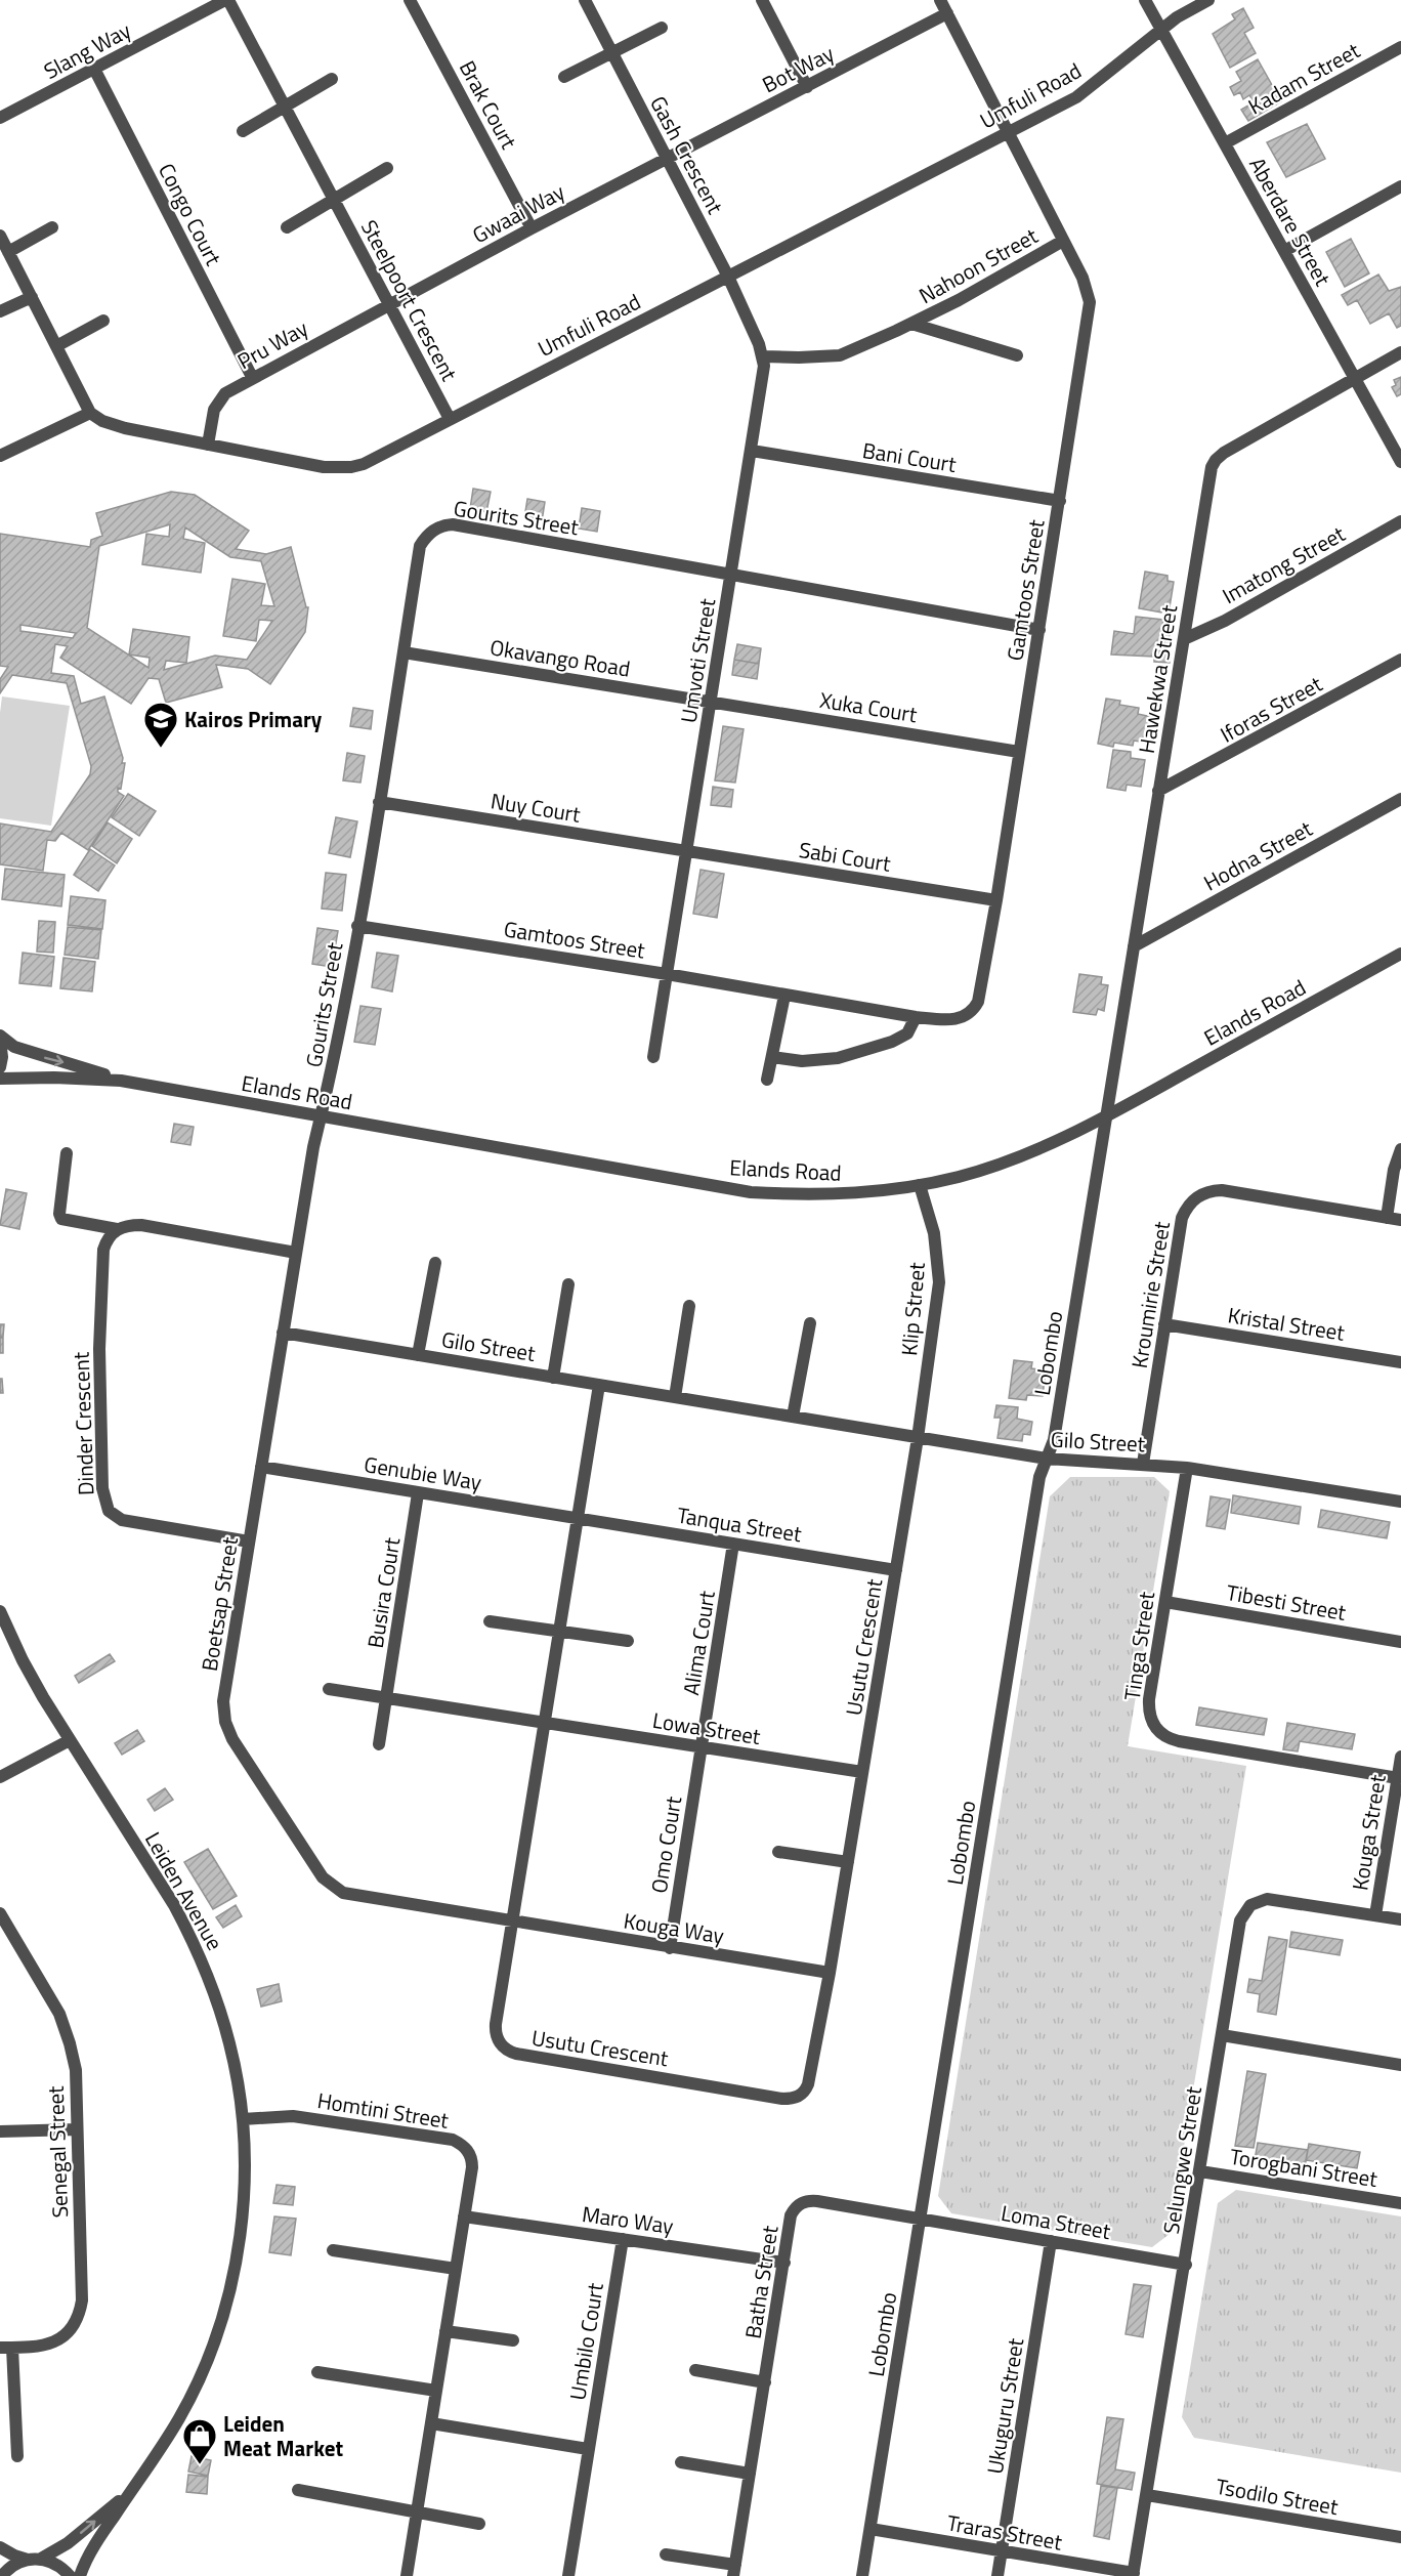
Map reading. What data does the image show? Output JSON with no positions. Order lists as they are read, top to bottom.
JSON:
{
  "streets": {
    "street": [
      "Slang Way",
      "Bot Way",
      "Kadam Street",
      "Umfuli Road",
      "Brak Court",
      "Gash Crescent",
      "Gwaai Way",
      "Congo Court",
      "Aberdare Street",
      "Nahoon Street",
      "Steelpoort Crescent",
      "Pru Way",
      "Bani Court",
      "Gourits Street",
      "Imatong Street",
      "Gamtoos Street",
      "Okavango Road",
      "Umvoti Street",
      "Hawekwa Street",
      "Xuka Court",
      "Iforas Street",
      "Nuy Court",
      "Hodna Street",
      "Sabi Court",
      "Elands Road",
      "Kroumirie Street",
      "Klip Street",
      "Kristal Street",
      "Gilo Street",
      "Lobombo",
      "Dinder Crescent",
      "Genubie Way",
      "Tanqua Street",
      "Busira Court",
      "Tibesti Street",
      "Boetsap Street",
      "Alima Court",
      "Tinga Street",
      "Usutu Crescent",
      "Lowa Street",
      "Kouga Street",
      "Omo Court",
      "Leiden Avenue",
      "Kouga Way",
      "Homtini Street",
      "Senegal Street",
      "Selungwe Street",
      "Torogbani Street",
      "Maro Way",
      "Loma Street",
      "Batha Street",
      "Umbilo Court",
      "Ukuguru Street",
      "Tsodilo Street",
      "Traras Street"
    ]
  },
  "crossings": [
    ["Slang Way", "Congo Court"],
    ["Slang Way", "Steelpoort Crescent"],
    ["Bot Way", "Gash Crescent"],
    ["Bot Way", "Gwaai Way"],
    ["Kadam Street", "Aberdare Street"],
    ["Umfuli Road", "Gash Crescent"],
    ["Umfuli Road", "Aberdare Street"],
    ["Umfuli Road", "Steelpoort Crescent"],
    ["Umfuli Road", "Pru Way"],
    ["Umfuli Road", "Gamtoos Street"],
    ["Umfuli Road", "Umvoti Street"],
    ["Brak Court", "Gwaai Way"],
    ["Gash Crescent", "Gwaai Way"],
    ["Gash Crescent", "Umvoti Street"],
    ["Gwaai Way", "Steelpoort Crescent"],
    ["Gwaai Way", "Pru Way"],
    ["Congo Court", "Pru Way"],
    ["Aberdare Street", "Hawekwa Street"],
    ["Nahoon Street", "Gamtoos Street"],
    ["Nahoon Street", "Umvoti Street"],
    ["Steelpoort Crescent", "Pru Way"],
    ["Bani Court", "Gamtoos Street"],
    ["Bani Court", "Umvoti Street"],
    ["Gourits Street", "Gamtoos Street"],
    ["Gourits Street", "Okavango Road"],
    ["Gourits Street", "Umvoti Street"],
    ["Gourits Street", "Nuy Court"],
    ["Gourits Street", "Elands Road"],
    ["Gourits Street", "Boetsap Street"],
    ["Imatong Street", "Hawekwa Street"],
    ["Gamtoos Street", "Umvoti Street"],
    ["Gamtoos Street", "Xuka Court"],
    ["Gamtoos Street", "Sabi Court"],
    ["Okavango Road", "Umvoti Street"],
    ["Okavango Road", "Xuka Court"],
    ["Umvoti Street", "Xuka Court"],
    ["Umvoti Street", "Nuy Court"],
    ["Umvoti Street", "Sabi Court"],
    ["Hawekwa Street", "Iforas Street"],
    ["Hawekwa Street", "Hodna Street"],
    ["Hawekwa Street", "Elands Road"],
    ["Hawekwa Street", "Lobombo"],
    ["Nuy Court", "Sabi Court"],
    ["Elands Road", "Klip Street"],
    ["Elands Road", "Lobombo"],
    ["Elands Road", "Boetsap Street"],
    ["Kroumirie Street", "Kristal Street"],
    ["Kroumirie Street", "Gilo Street"],
    ["Klip Street", "Gilo Street"],
    ["Klip Street", "Usutu Crescent"],
    ["Gilo Street", "Lobombo"],
    ["Gilo Street", "Boetsap Street"],
    ["Gilo Street", "Tinga Street"],
    ["Gilo Street", "Usutu Crescent"],
    ["Lobombo", "Loma Street"],
    ["Lobombo", "Batha Street"],
    ["Lobombo", "Traras Street"],
    ["Dinder Crescent", "Boetsap Street"],
    ["Genubie Way", "Tanqua Street"],
    ["Genubie Way", "Busira Court"],
    ["Genubie Way", "Boetsap Street"],
    ["Genubie Way", "Usutu Crescent"],
    ["Tanqua Street", "Alima Court"],
    ["Tanqua Street", "Usutu Crescent"],
    ["Tibesti Street", "Tinga Street"],
    ["Boetsap Street", "Usutu Crescent"],
    ["Boetsap Street", "Kouga Way"],
    ["Alima Court", "Lowa Street"],
    ["Alima Court", "Omo Court"],
    ["Tinga Street", "Kouga Street"],
    ["Usutu Crescent", "Lowa Street"],
    ["Usutu Crescent", "Kouga Way"],
    ["Lowa Street", "Omo Court"],
    ["Kouga Street", "Selungwe Street"],
    ["Omo Court", "Kouga Way"],
    ["Leiden Avenue", "Homtini Street"],
    ["Homtini Street", "Maro Way"],
    ["Selungwe Street", "Torogbani Street"],
    ["Selungwe Street", "Loma Street"],
    ["Selungwe Street", "Tsodilo Street"],
    ["Selungwe Street", "Traras Street"],
    ["Maro Way", "Batha Street"],
    ["Maro Way", "Umbilo Court"],
    ["Loma Street", "Batha Street"],
    ["Loma Street", "Ukuguru Street"],
    ["Ukuguru Street", "Traras Street"]
  ],
  "places": {
    "school or university": ["Kairos Primary"],
    "shop": ["Leiden Meat Market"]
  }
}
